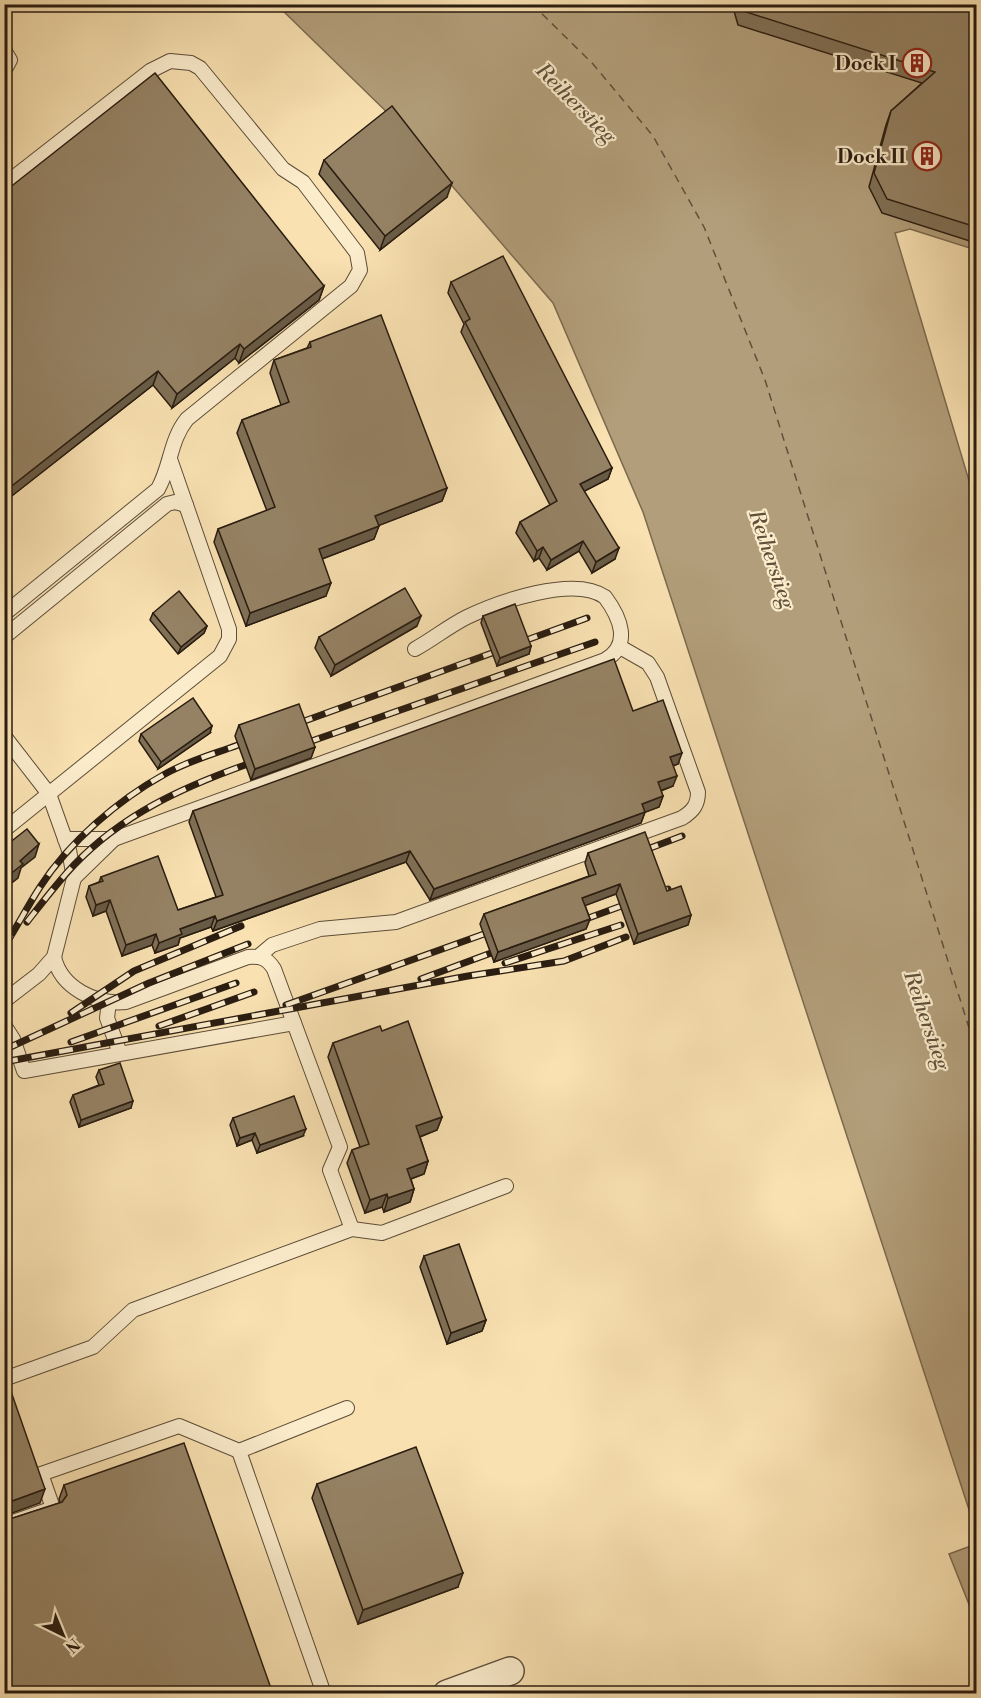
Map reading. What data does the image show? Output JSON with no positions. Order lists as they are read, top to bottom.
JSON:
{
  "water": ["Reiherstieg"],
  "places": {
    "building": ["Dock I", "Dock II"]
  },
  "north": "bottom right"
}
